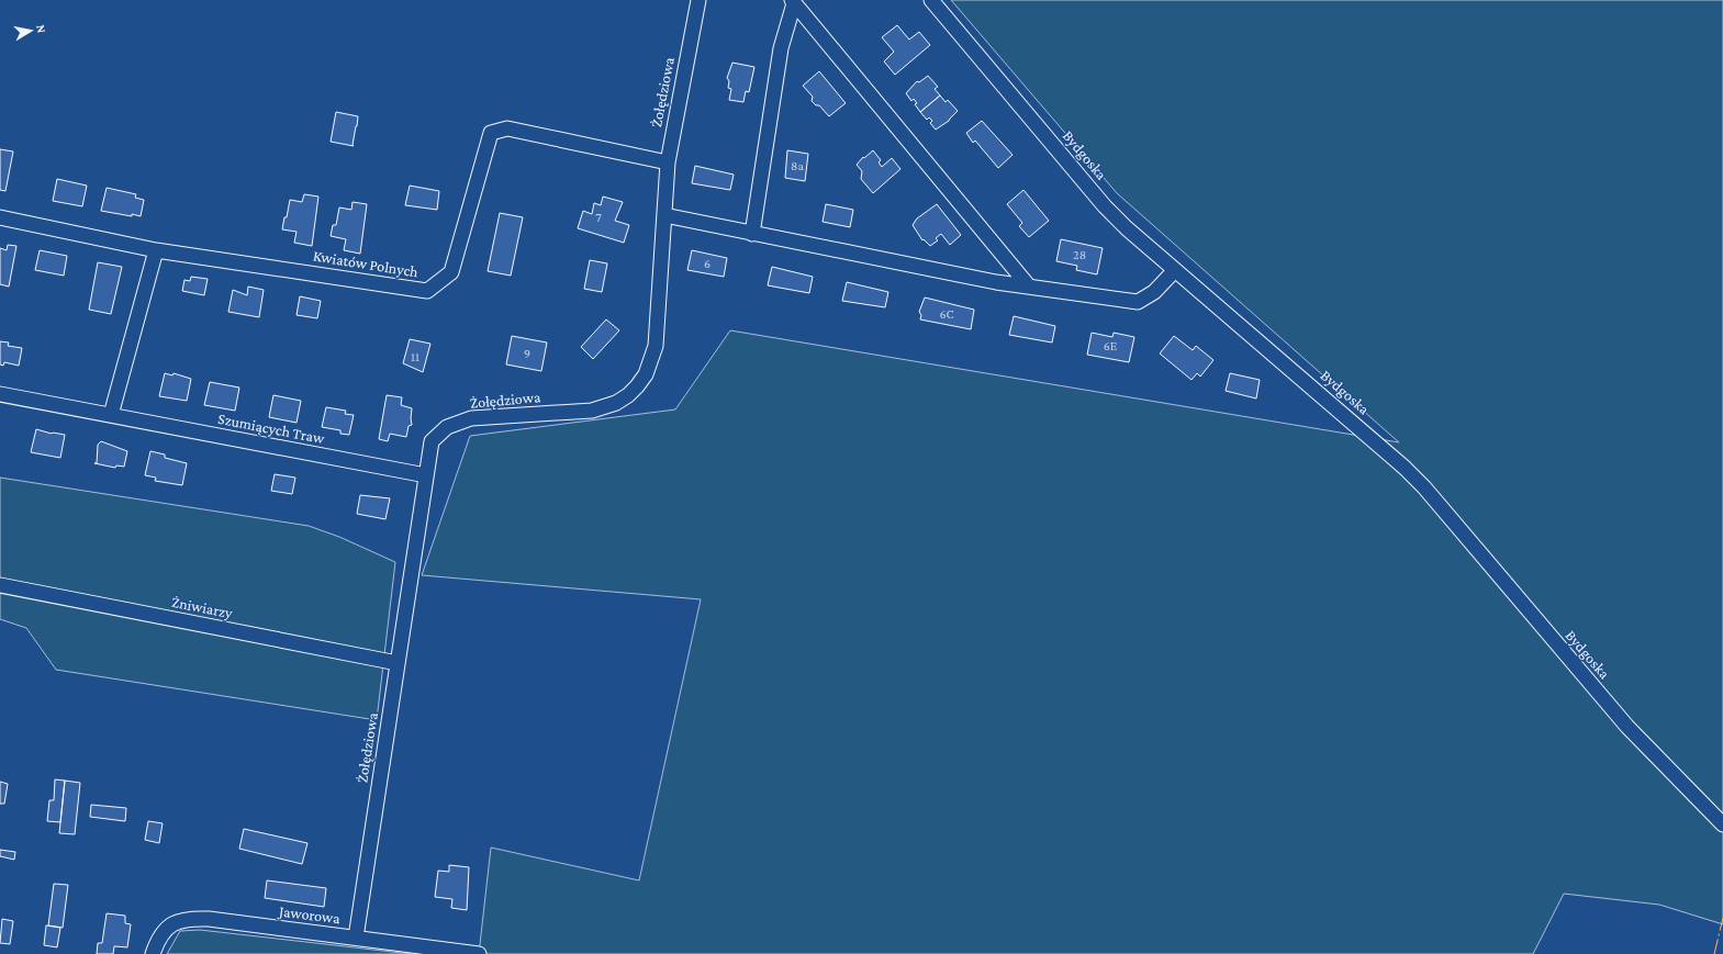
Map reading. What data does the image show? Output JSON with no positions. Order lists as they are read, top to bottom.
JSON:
{
  "streets": {
    "street": [
      "Żołędziowa",
      "Bydgoska",
      "Kwiatów Polnych",
      "Szumiących Traw",
      "Żniwiarzy",
      "Jaworowa"
    ]
  },
  "crossings": [
    ["Żołędziowa", "Kwiatów Polnych"],
    ["Żołędziowa", "Szumiących Traw"],
    ["Żołędziowa", "Żniwiarzy"],
    ["Żołędziowa", "Jaworowa"]
  ],
  "house_numbers": [
    "8a",
    "7",
    "28",
    "6",
    "6C",
    "6E",
    "9",
    "11"
  ],
  "north": "right"
}
